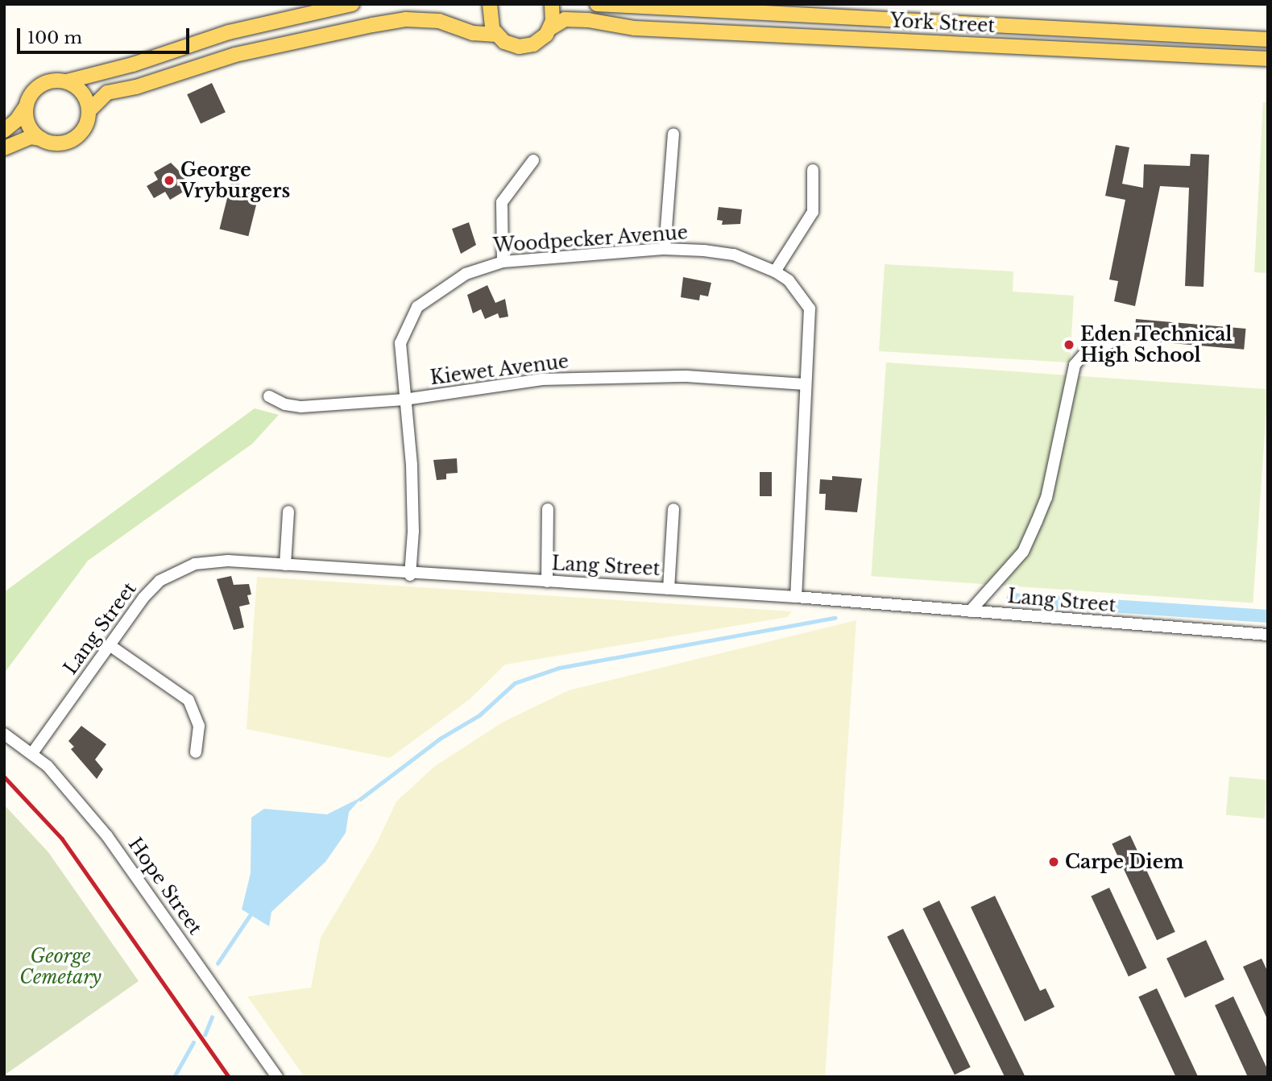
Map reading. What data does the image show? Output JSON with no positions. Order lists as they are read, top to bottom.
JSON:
{
  "streets": {
    "main road": ["York Street"],
    "street": [
      "Woodpecker Avenue",
      "Kiewet Avenue",
      "Lang Street",
      "Hope Street"
    ]
  },
  "crossings": [
    ["Woodpecker Avenue", "Kiewet Avenue"],
    ["Woodpecker Avenue", "Lang Street"],
    ["Lang Street", "Hope Street"]
  ],
  "parks": ["George Cemetary"],
  "places": ["George Vryburgers", "Eden Technical High School", "Carpe Diem"],
  "scale_bar": "100 m"
}
